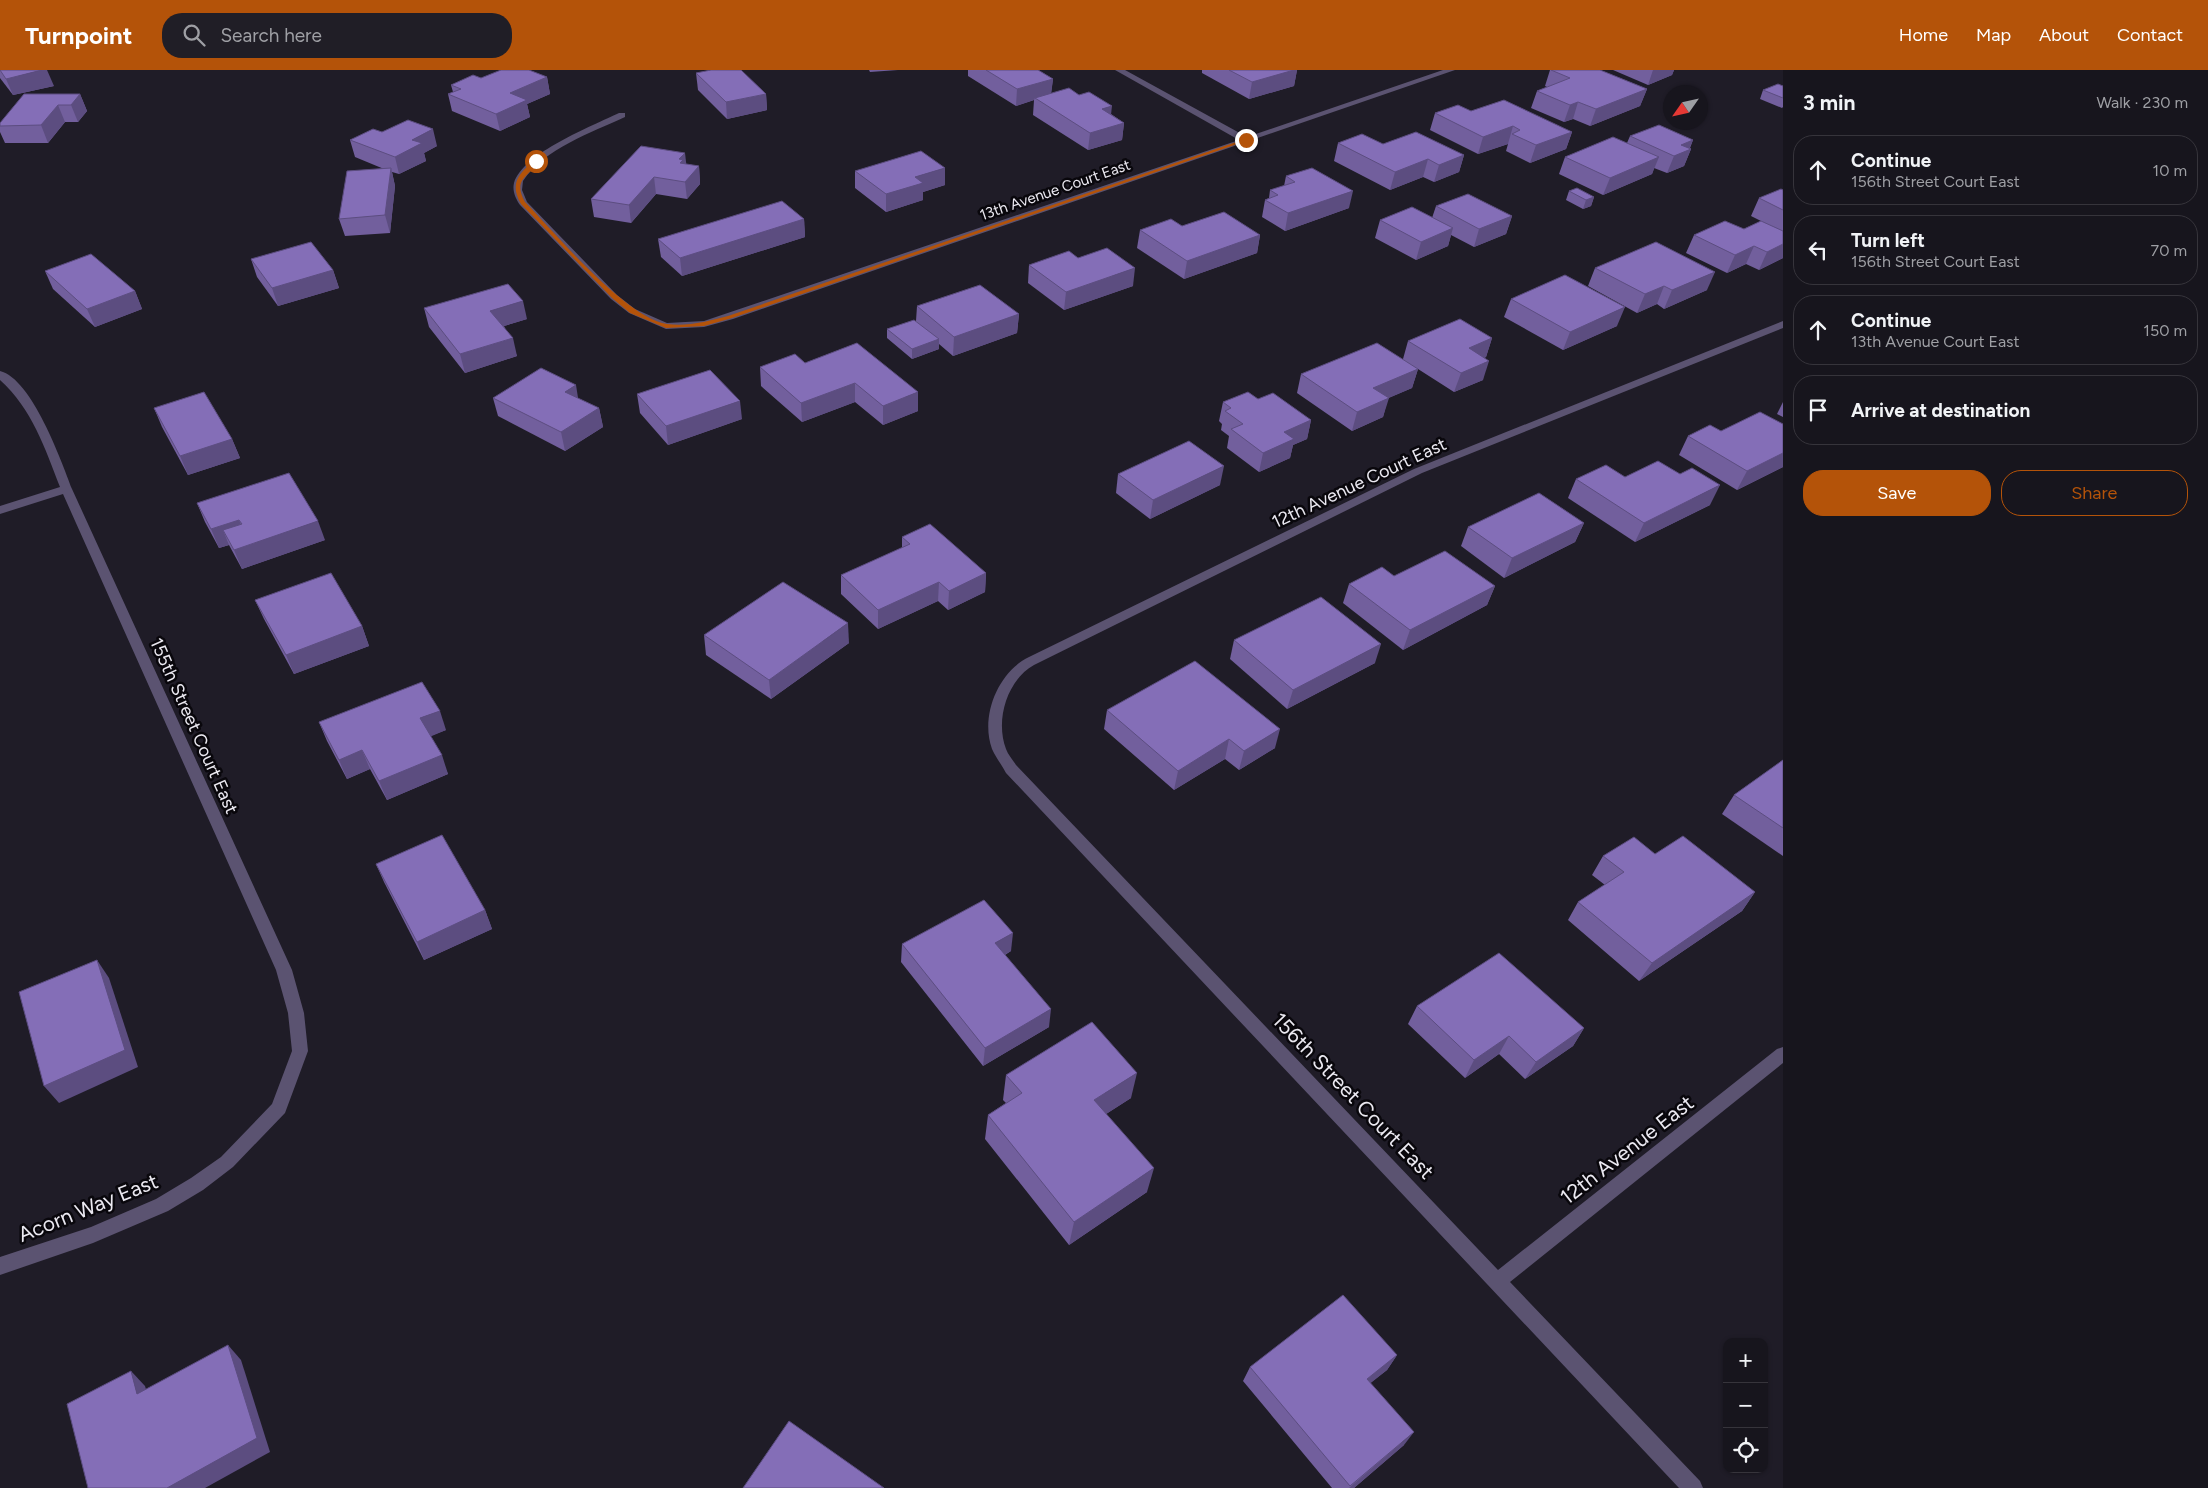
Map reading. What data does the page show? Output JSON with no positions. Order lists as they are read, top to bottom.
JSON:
{
  "streets": {
    "street": [
      "13th Avenue Court East",
      "12th Avenue Court East",
      "155th Street Court East",
      "156th Street Court East",
      "12th Avenue East",
      "Acorn Way East"
    ]
  },
  "crossings": [
    ["12th Avenue Court East", "156th Street Court East"],
    ["155th Street Court East", "Acorn Way East"],
    ["156th Street Court East", "12th Avenue East"]
  ],
  "north": "bottom left",
  "page": {
    "header": "Turnpoint",
    "search": "Search here",
    "nav": [
      "Home",
      "Map",
      "About",
      "Contact"
    ],
    "heading": ["3 min", "Walk · 230 m"],
    "list": [
      ["Continue", "156th Street Court East", "10 m"],
      ["Turn left", "156th Street Court East", "70 m"],
      ["Continue", "13th Avenue Court East", "150 m"],
      "Arrive at destination"
    ],
    "buttons": ["Save", "Share"],
    "map_buttons": ["+", "−"]
  }
}
